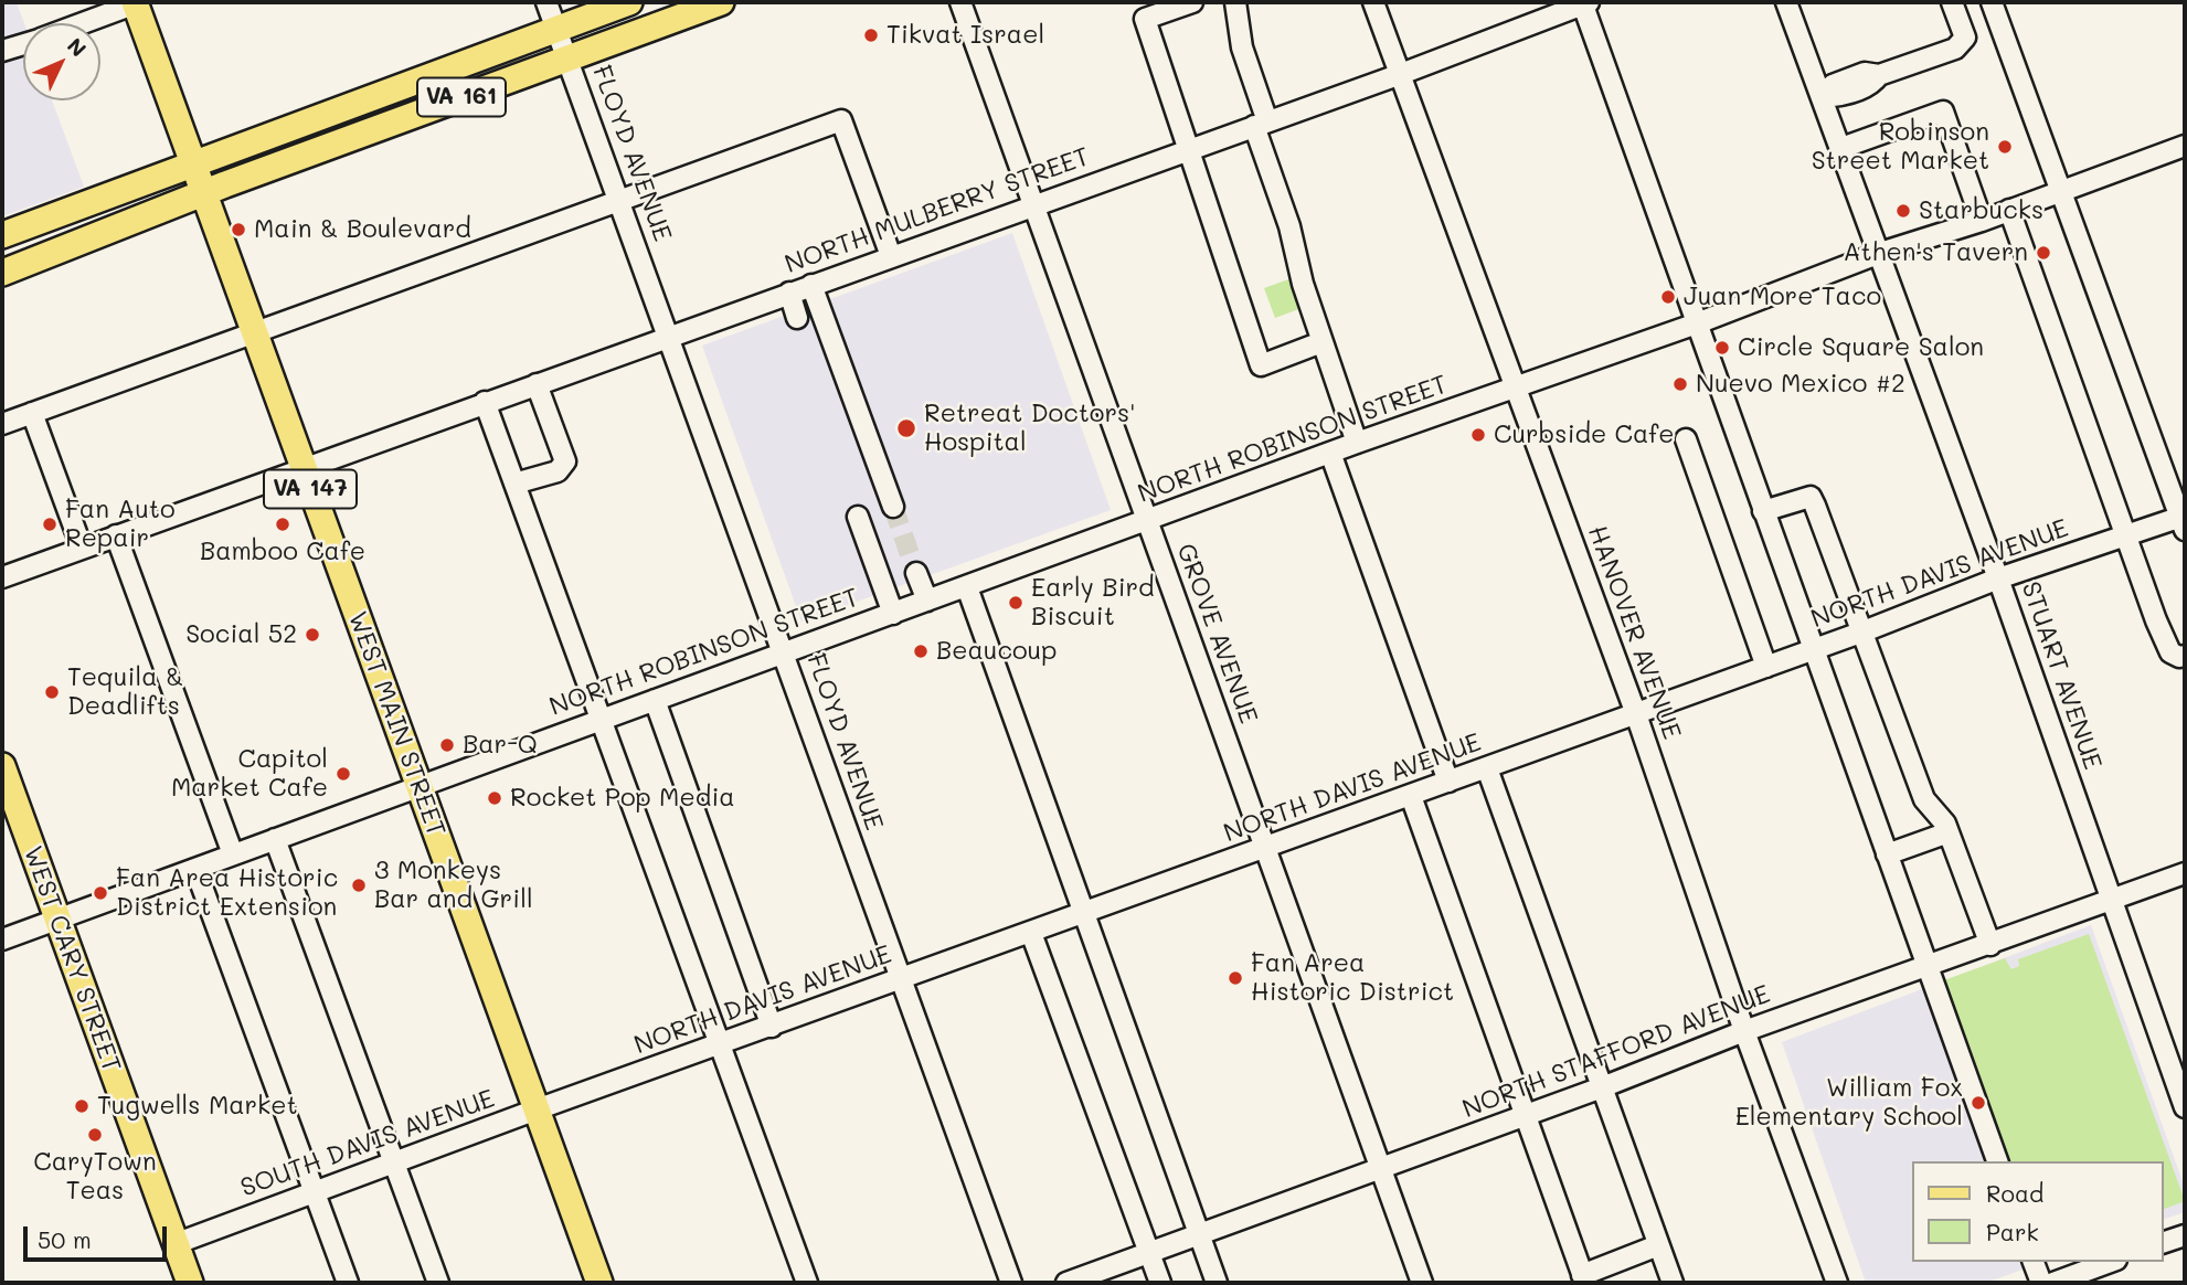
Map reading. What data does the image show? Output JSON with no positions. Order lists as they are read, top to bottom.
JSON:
{
  "streets": {
    "main road": [
      "VA 161",
      "VA 147",
      "WEST MAIN STREET",
      "WEST CARY STREET"
    ],
    "street": [
      "FLOYD AVENUE",
      "NORTH MULBERRY STREET",
      "NORTH ROBINSON STREET",
      "NORTH DAVIS AVENUE",
      "HANOVER AVENUE",
      "GROVE AVENUE",
      "STUART AVENUE",
      "NORTH STAFFORD AVENUE",
      "SOUTH DAVIS AVENUE"
    ]
  },
  "crossings": [
    ["VA 161", "FLOYD AVENUE"],
    ["VA 161", "VA 147"],
    ["VA 161", "WEST MAIN STREET"],
    ["FLOYD AVENUE", "NORTH MULBERRY STREET"],
    ["FLOYD AVENUE", "NORTH ROBINSON STREET"],
    ["FLOYD AVENUE", "NORTH DAVIS AVENUE"],
    ["NORTH MULBERRY STREET", "HANOVER AVENUE"],
    ["NORTH MULBERRY STREET", "GROVE AVENUE"],
    ["NORTH MULBERRY STREET", "WEST MAIN STREET"],
    ["NORTH ROBINSON STREET", "HANOVER AVENUE"],
    ["NORTH ROBINSON STREET", "GROVE AVENUE"],
    ["NORTH ROBINSON STREET", "STUART AVENUE"],
    ["NORTH ROBINSON STREET", "WEST MAIN STREET"],
    ["NORTH ROBINSON STREET", "WEST CARY STREET"],
    ["VA 147", "WEST MAIN STREET"],
    ["NORTH DAVIS AVENUE", "HANOVER AVENUE"],
    ["NORTH DAVIS AVENUE", "GROVE AVENUE"],
    ["NORTH DAVIS AVENUE", "STUART AVENUE"],
    ["NORTH DAVIS AVENUE", "WEST MAIN STREET"],
    ["NORTH DAVIS AVENUE", "SOUTH DAVIS AVENUE"],
    ["HANOVER AVENUE", "NORTH STAFFORD AVENUE"],
    ["GROVE AVENUE", "NORTH STAFFORD AVENUE"],
    ["STUART AVENUE", "NORTH STAFFORD AVENUE"],
    ["WEST MAIN STREET", "SOUTH DAVIS AVENUE"],
    ["WEST CARY STREET", "SOUTH DAVIS AVENUE"]
  ],
  "places": [
    "Tikvat Israel",
    "Robinson Street Market",
    "Starbucks",
    "Main & Boulevard",
    "Athen's Tavern",
    "Juan More Taco",
    "Circle Square Salon",
    "Nuevo Mexico #2",
    "Retreat Doctors' Hospital",
    "Curbside Cafe",
    "Fan Auto Repair",
    "Bamboo Cafe",
    "Early Bird Biscuit",
    "Social 52",
    "Beaucoup",
    "Tequila & Deadlifts",
    "Bar-Q",
    "Capitol Market Cafe",
    "Rocket Pop Media",
    "3 Monkeys Bar and Grill",
    "Fan Area Historic District Extension",
    "Fan Area Historic District",
    "William Fox Elementary School",
    "Tugwells Market",
    "CaryTown Teas"
  ],
  "legend": ["Road", "Park"],
  "scale_bar": "50 m",
  "north": "top right"
}
